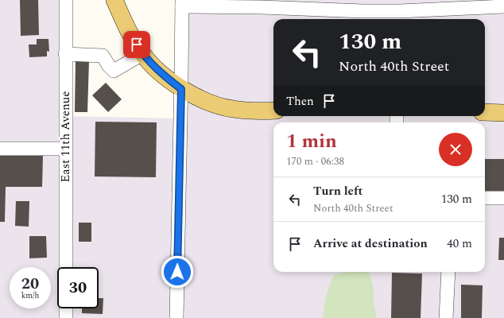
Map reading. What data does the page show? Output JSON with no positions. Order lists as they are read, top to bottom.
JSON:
{
  "streets": {
    "street": ["East 11th Avenue"]
  },
  "page": {
    "turn": ["130 m", "North 40th Street"],
    "then": "Then",
    "heading": ["1 min", "170 m · 06:38"],
    "list": [
      {
        "name": "Turn left",
        "note": "North 40th Street",
        "value": "130 m"
      },
      {
        "name": "Arrive at destination",
        "value": "40 m"
      }
    ],
    "speed": "20 km/h",
    "limit": "30"
  }
}
